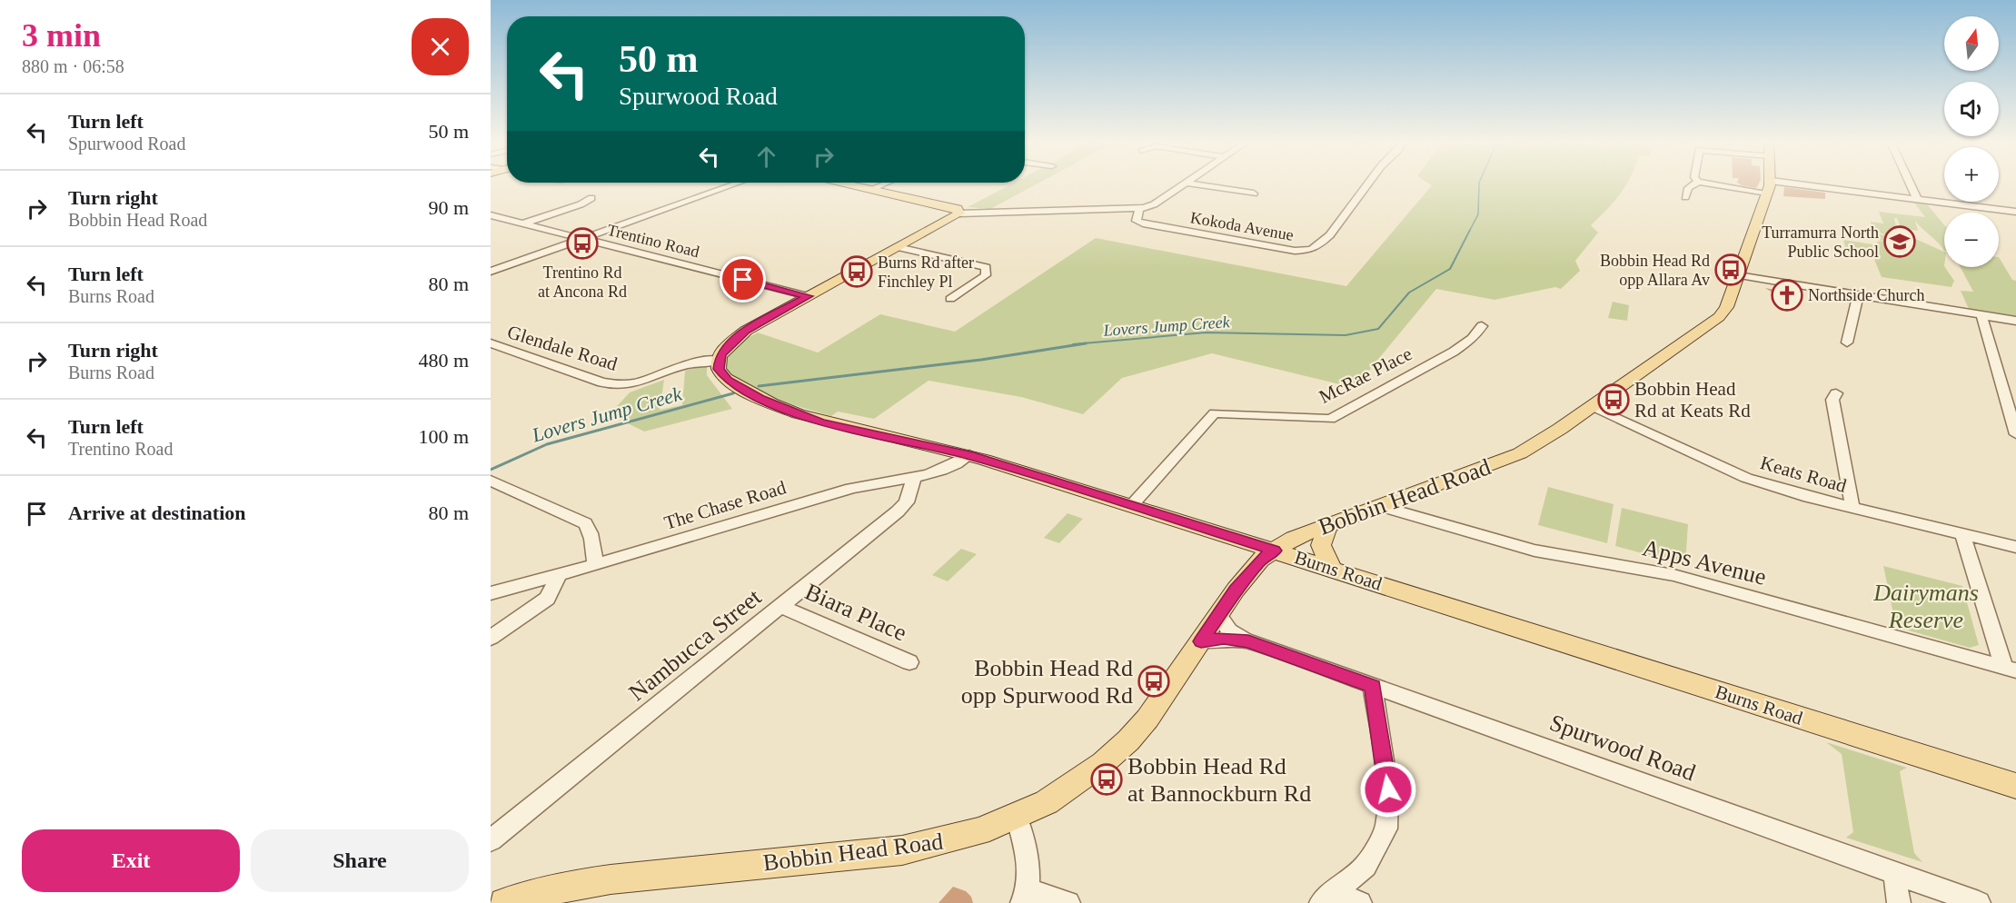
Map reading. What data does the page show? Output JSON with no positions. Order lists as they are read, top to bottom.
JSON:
{
  "streets": {
    "main road": ["Bobbin Head Road", "Burns Road"],
    "street": [
      "Kokoda Avenue",
      "Trentino Road",
      "Glendale Road",
      "McRae Place",
      "Keats Road",
      "The Chase Road",
      "Apps Avenue",
      "Biara Place",
      "Nambucca Street",
      "Spurwood Road"
    ]
  },
  "crossings": [
    ["Glendale Road", "Burns Road"],
    ["McRae Place", "Burns Road"],
    ["Keats Road", "Bobbin Head Road"],
    ["Bobbin Head Road", "Apps Avenue"],
    ["Bobbin Head Road", "Burns Road"],
    ["Bobbin Head Road", "Spurwood Road"],
    ["The Chase Road", "Burns Road"],
    ["The Chase Road", "Nambucca Street"],
    ["Biara Place", "Nambucca Street"]
  ],
  "water": ["Lovers Jump Creek"],
  "parks": ["Dairymans Reserve"],
  "places": {
    "school or university": ["Turramurra North Public School"],
    "bus stop": [
      "Trentino Rd at Ancona Rd",
      "Bobbin Head Rd opp Allara Av",
      "Burns Rd after Finchley Pl",
      "Bobbin Head Rd at Keats Rd",
      "Bobbin Head Rd opp Spurwood Rd",
      "Bobbin Head Rd at Bannockburn Rd"
    ],
    "church": ["Northside Church"]
  },
  "north": "top",
  "page": {
    "heading": ["3 min", "880 m · 06:58"],
    "map_buttons": ["+", "−"],
    "turn": ["50 m", "Spurwood Road"],
    "list": [
      {
        "name": "Turn left",
        "note": "Spurwood Road",
        "value": "50 m"
      },
      {
        "name": "Turn right",
        "note": "Bobbin Head Road",
        "value": "90 m"
      },
      {
        "name": "Turn left",
        "note": "Burns Road",
        "value": "80 m"
      },
      {
        "name": "Turn right",
        "note": "Burns Road",
        "value": "480 m"
      },
      {
        "name": "Turn left",
        "note": "Trentino Road",
        "value": "100 m"
      },
      {
        "name": "Arrive at destination",
        "value": "80 m"
      }
    ],
    "buttons": ["Exit", "Share"]
  }
}
